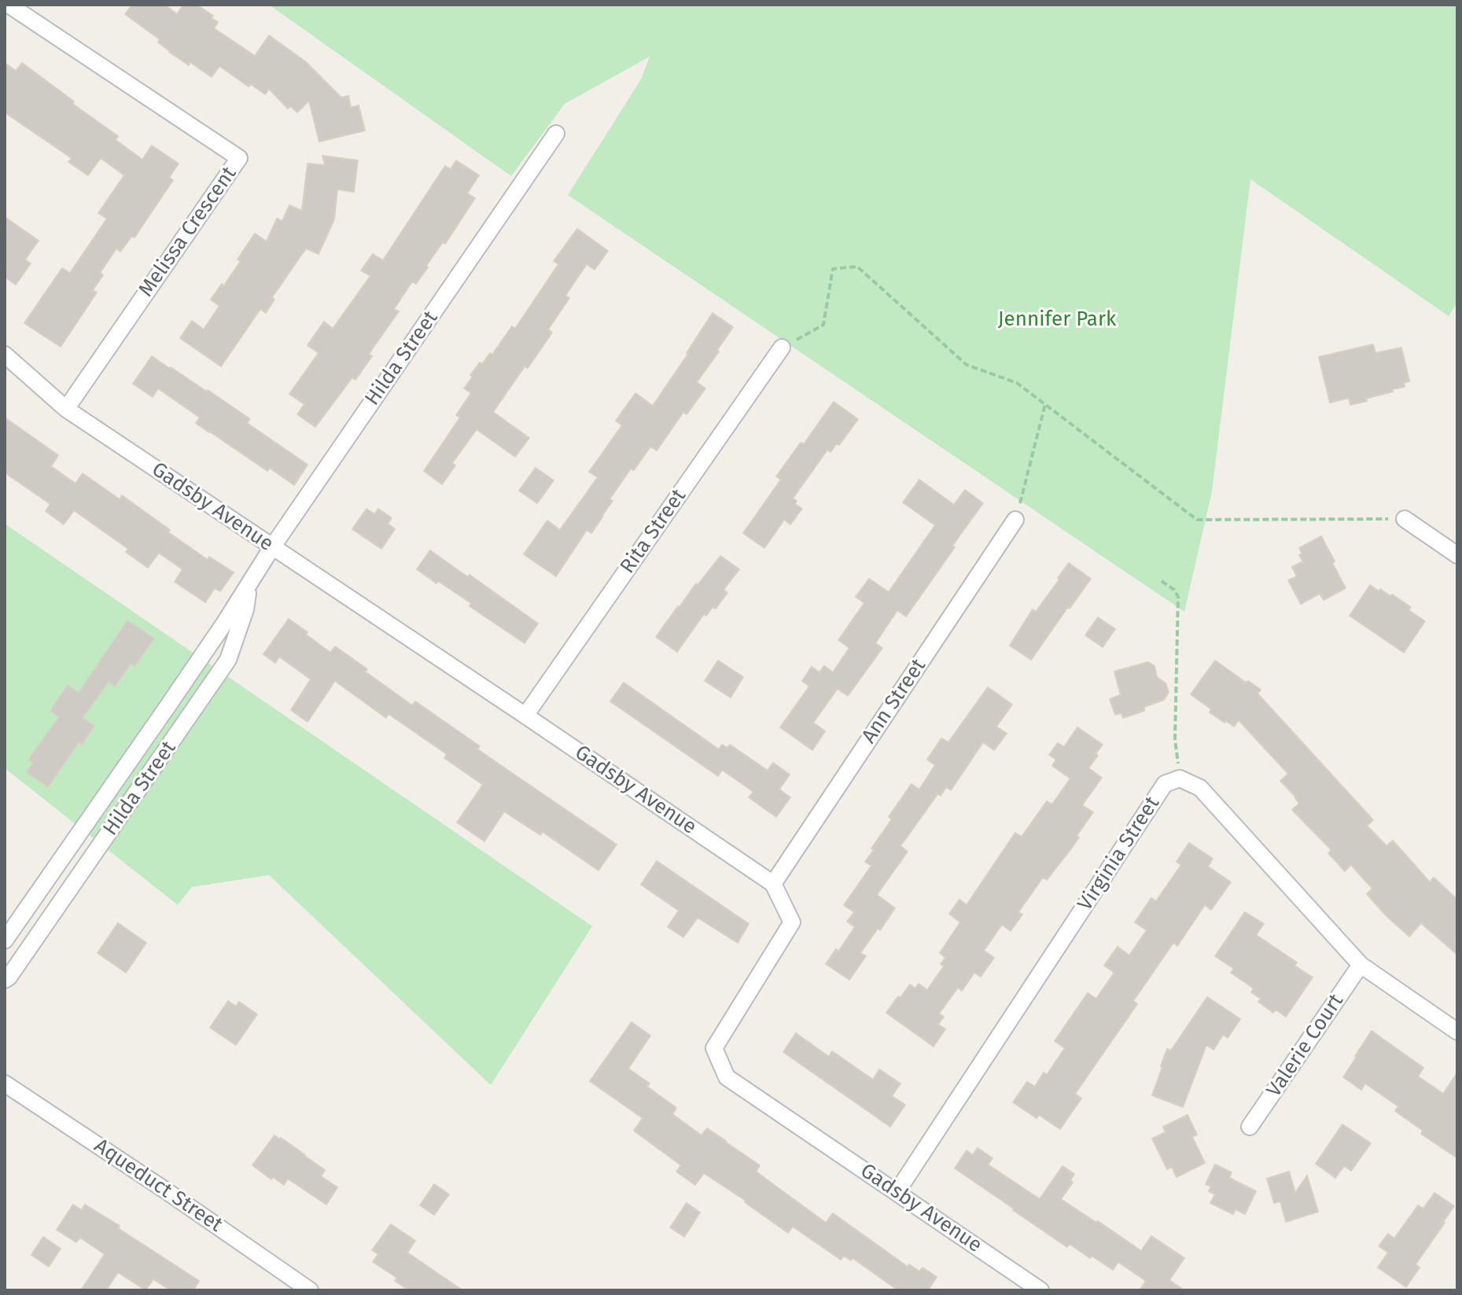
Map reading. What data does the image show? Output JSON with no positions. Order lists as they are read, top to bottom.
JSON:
{
  "streets": {
    "street": [
      "Melissa Crescent",
      "Hilda Street",
      "Gadsby Avenue",
      "Rita Street",
      "Ann Street",
      "Virginia Street",
      "Valerie Court",
      "Aqueduct Street"
    ]
  },
  "crossings": [
    ["Melissa Crescent", "Gadsby Avenue"],
    ["Hilda Street", "Gadsby Avenue"],
    ["Gadsby Avenue", "Rita Street"],
    ["Gadsby Avenue", "Ann Street"],
    ["Gadsby Avenue", "Virginia Street"]
  ],
  "parks": ["Jennifer Park"]
}
